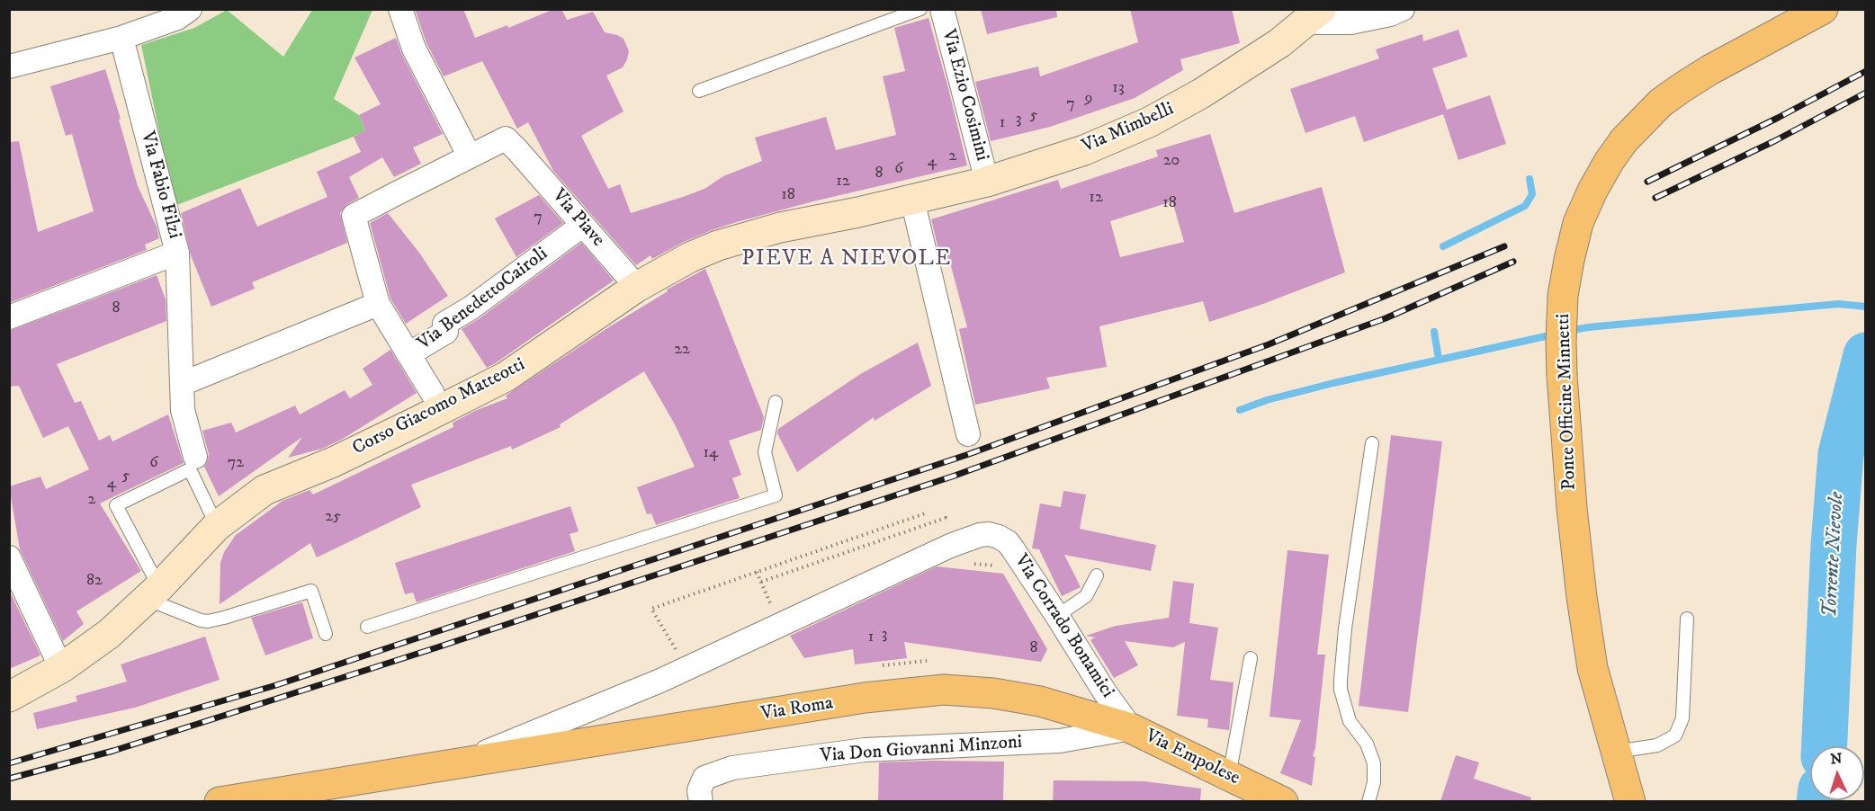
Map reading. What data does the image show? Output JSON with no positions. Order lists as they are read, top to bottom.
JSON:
{
  "streets": {
    "main road": [
      "Via Mimbelli",
      "Ponte Officine Minnetti",
      "Corso Giacomo Matteotti",
      "Via Roma",
      "Via Empolese"
    ],
    "street": [
      "Via Ezio Cosimini",
      "Via Fabio Filzi",
      "Via Piave",
      "Via BenedettoCairoli",
      "Via Corrado Bonamici",
      "Via Don Giovanni Minzoni"
    ]
  },
  "crossings": [
    ["Via Ezio Cosimini", "Via Mimbelli"],
    ["Via Mimbelli", "Corso Giacomo Matteotti"],
    ["Via Piave", "Via BenedettoCairoli"],
    ["Via Piave", "Corso Giacomo Matteotti"],
    ["Via Corrado Bonamici", "Via Roma"],
    ["Via Corrado Bonamici", "Via Don Giovanni Minzoni"],
    ["Via Corrado Bonamici", "Via Empolese"],
    ["Via Roma", "Via Don Giovanni Minzoni"],
    ["Via Roma", "Via Empolese"],
    ["Via Don Giovanni Minzoni", "Via Empolese"]
  ],
  "districts": ["PIEVE A NIEVOLE"],
  "water": ["Torrente Nievole"],
  "house_numbers": [
    "13",
    "9",
    "7",
    "5",
    "3",
    "1",
    "2",
    "20",
    "4",
    "6",
    "8",
    "12",
    "18",
    "12",
    "18",
    "7",
    "8",
    "22",
    "14",
    "6",
    "72",
    "5",
    "4",
    "2",
    "25",
    "82",
    "3",
    "1",
    "8"
  ],
  "north": "top"
}
